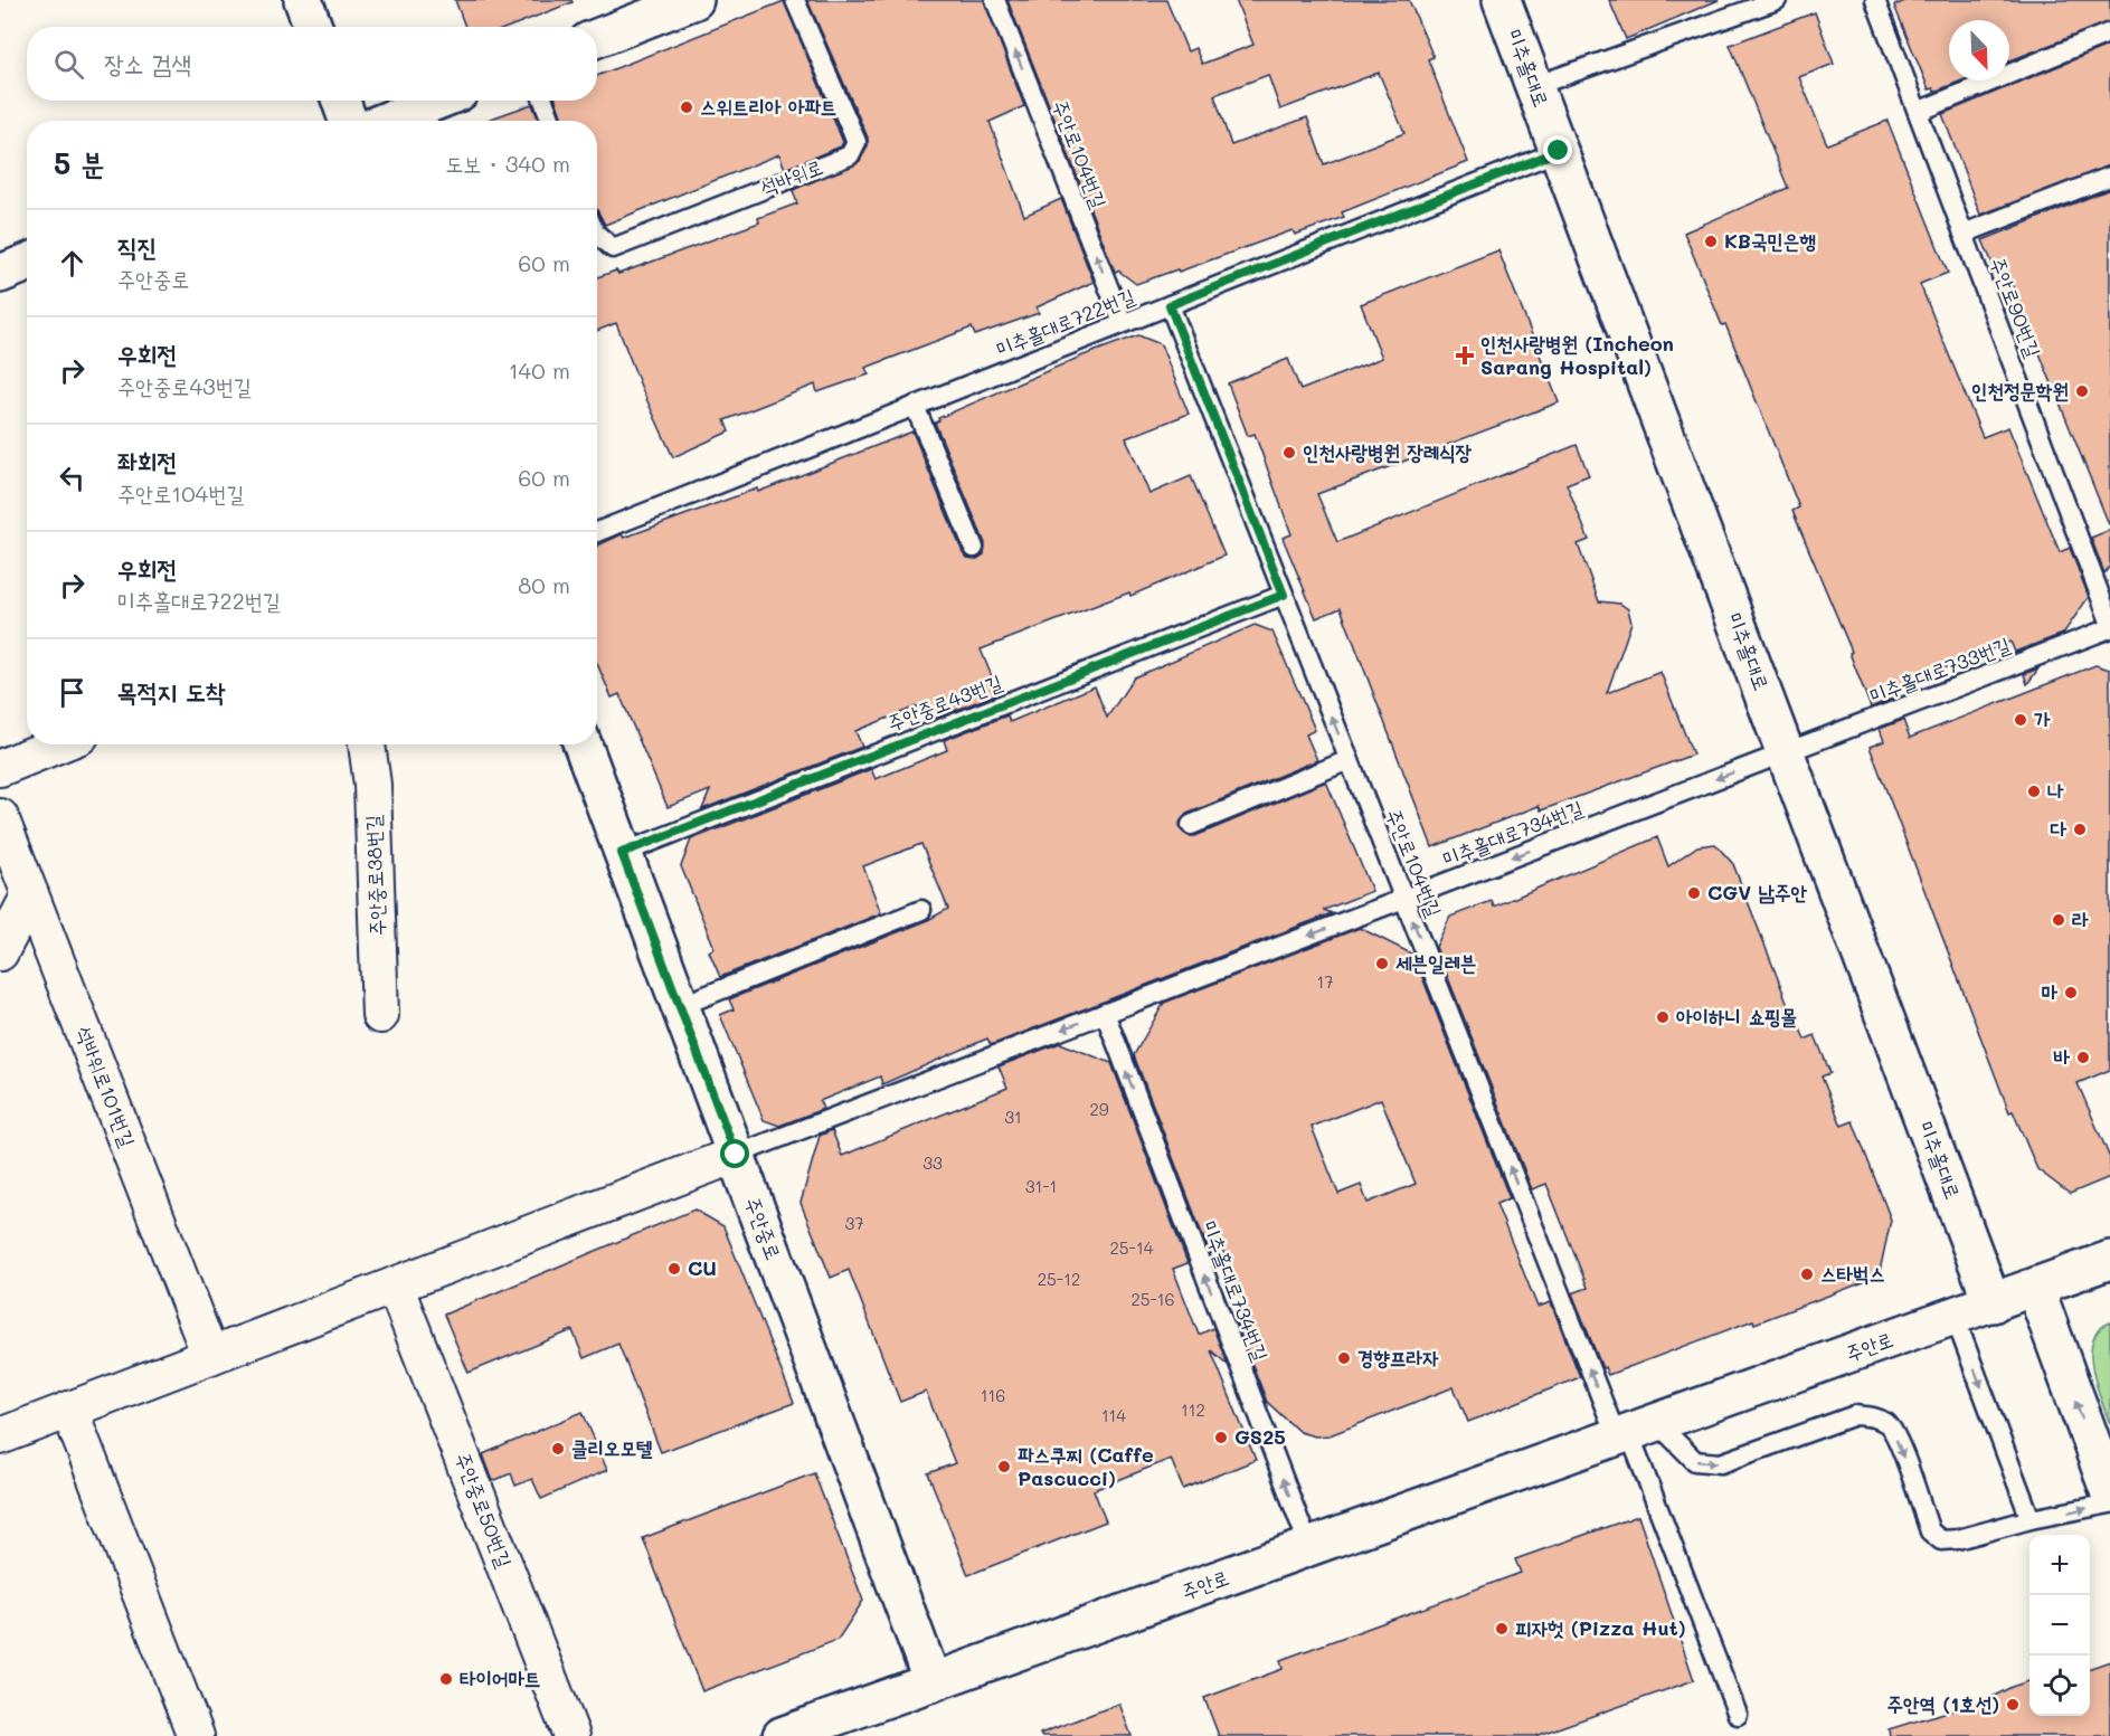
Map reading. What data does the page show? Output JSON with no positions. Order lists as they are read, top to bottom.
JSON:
{
  "streets": {
    "main road": ["미추홀대로", "주안중로", "주안로"],
    "street": ["주안중로38번길", "석바위로101번길", "주안중로50번길"],
    "lane": [
      "주안로104번길",
      "석바위로",
      "주안로90번길",
      "미추홀대로722번길",
      "미추홀대로733번길",
      "주안중로43번길",
      "미추홀대로734번길"
    ]
  },
  "crossings": [
    ["미추홀대로", "미추홀대로722번길"],
    ["미추홀대로", "미추홀대로733번길"],
    ["미추홀대로", "미추홀대로734번길"],
    ["미추홀대로", "주안로"],
    ["주안로104번길", "미추홀대로722번길"],
    ["주안로104번길", "주안중로43번길"],
    ["주안로104번길", "미추홀대로734번길"],
    ["주안로104번길", "주안로"],
    ["미추홀대로733번길", "미추홀대로734번길"],
    ["주안중로43번길", "주안중로"],
    ["미추홀대로734번길", "주안중로"],
    ["미추홀대로734번길", "주안로"],
    ["주안중로", "주안로"]
  ],
  "one_way": ["주안로104번길"],
  "places": {
    "other": [
      "스위트리아 아파트",
      "KB국민은행",
      "인천정문학원",
      "인천사랑병원 장례식장",
      "가",
      "나",
      "다",
      "CGV 남주안",
      "라",
      "세븐일레븐",
      "마",
      "아이하니 쇼핑몰",
      "바",
      "CU",
      "스타벅스",
      "경향프라자",
      "GS25",
      "클리오모텔",
      "파스쿠찌 (Caffe Pascucci)",
      "피자헛 (Pizza Hut)",
      "타이어마트",
      "주안역 (1호선)"
    ],
    "health": ["인천사랑병원 (Incheon Sarang Hospital)"]
  },
  "house_numbers": [
    "17",
    "29",
    "31",
    "33",
    "31-1",
    "37",
    "25-14",
    "25-12",
    "25-16",
    "116",
    "112",
    "114"
  ],
  "north": "bottom right",
  "page": {
    "search": "장소 검색",
    "heading": ["5 분", "도보 · 340 m"],
    "list": [
      ["직진", "주안중로", "60 m"],
      ["우회전", "주안중로43번길", "140 m"],
      ["좌회전", "주안로104번길", "60 m"],
      ["우회전", "미추홀대로722번길", "80 m"],
      "목적지 도착"
    ],
    "map_buttons": ["+", "−"]
  }
}
